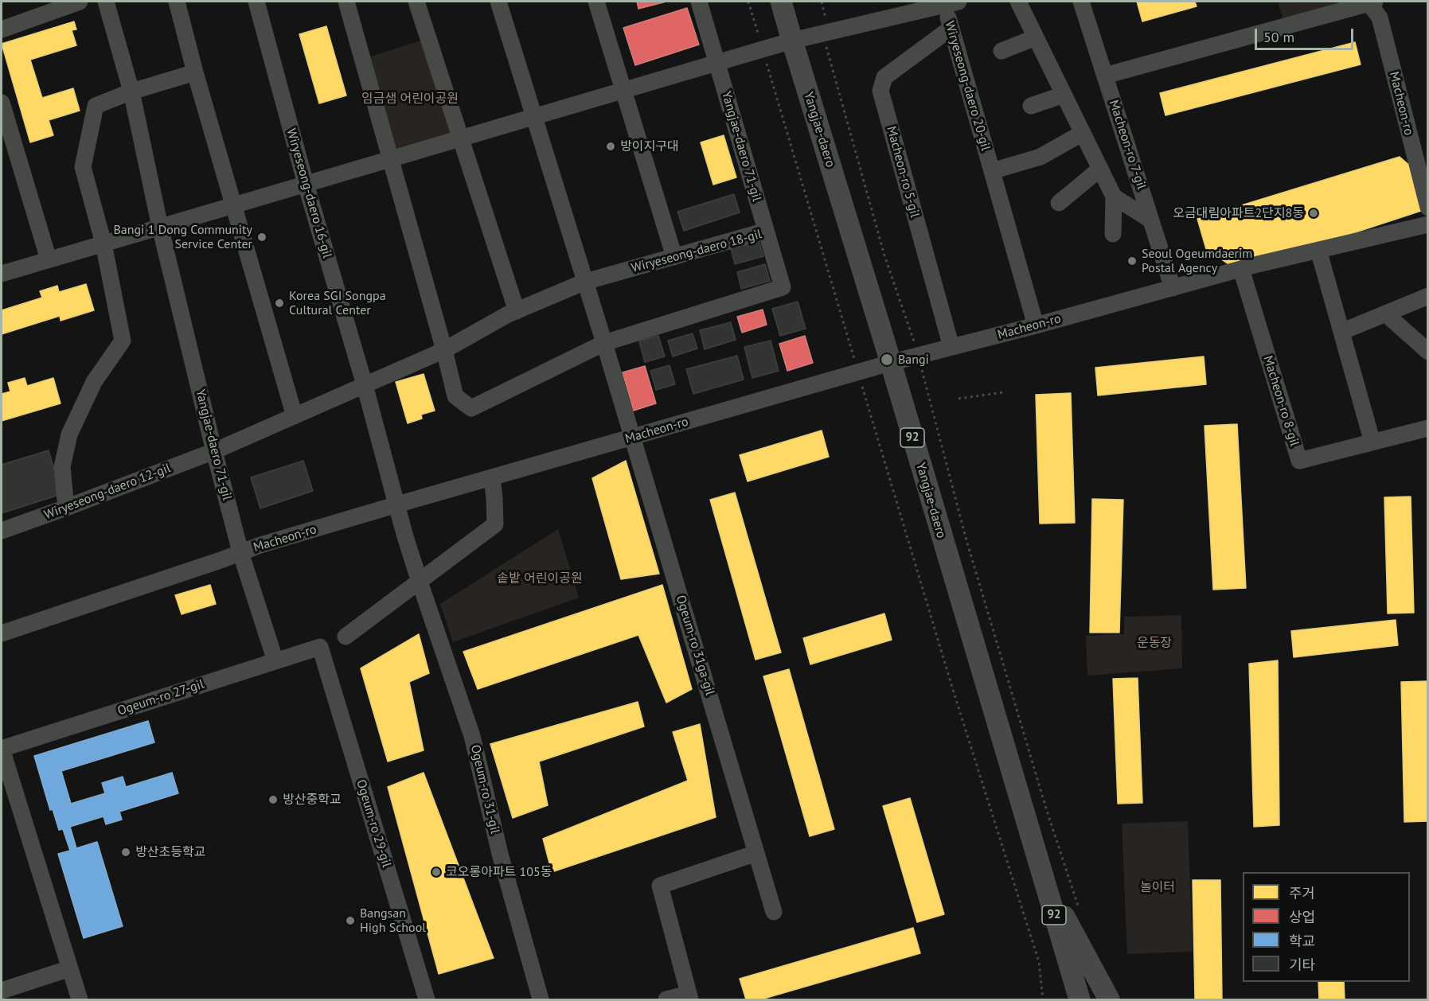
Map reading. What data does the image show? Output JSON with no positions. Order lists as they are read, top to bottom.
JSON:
{
  "streets": {
    "main road": ["Yangjae-daero", "92"],
    "street": [
      "Wiryeseong-daero 20-gil",
      "Macheon-ro",
      "Macheon-ro 7-gil",
      "Yangjae-daero 71-gil",
      "Macheon-ro 5-gil",
      "Wiryeseong-daero 16-gil",
      "Wiryeseong-daero 18-gil",
      "Macheon-ro 8-gil",
      "Wiryeseong-daero 12-gil",
      "Ogeum-ro 31ga-gil",
      "Ogeum-ro 27-gil",
      "Ogeum-ro 31-gil",
      "Ogeum-ro 29-gil"
    ]
  },
  "crossings": [
    ["Wiryeseong-daero 20-gil", "Macheon-ro"],
    ["Wiryeseong-daero 20-gil", "Macheon-ro 5-gil"],
    ["Macheon-ro", "Yangjae-daero"],
    ["Macheon-ro", "Macheon-ro 7-gil"],
    ["Macheon-ro", "Yangjae-daero 71-gil"],
    ["Macheon-ro", "Macheon-ro 5-gil"],
    ["Macheon-ro", "Wiryeseong-daero 16-gil"],
    ["Macheon-ro", "Macheon-ro 8-gil"],
    ["Macheon-ro", "Ogeum-ro 31ga-gil"],
    ["Macheon-ro", "Ogeum-ro 31-gil"],
    ["Yangjae-daero 71-gil", "Wiryeseong-daero 18-gil"],
    ["Yangjae-daero 71-gil", "Wiryeseong-daero 12-gil"],
    ["Yangjae-daero 71-gil", "Ogeum-ro 27-gil"],
    ["Wiryeseong-daero 16-gil", "Wiryeseong-daero 18-gil"],
    ["Wiryeseong-daero 16-gil", "Ogeum-ro 31-gil"],
    ["Ogeum-ro 27-gil", "Ogeum-ro 29-gil"]
  ],
  "parks": [
    "임금샘 어린이공원",
    "솥밭 어린이공원",
    "운동장",
    "놀이터"
  ],
  "places": [
    "방이지구대",
    "오금대림아파트2단지8동",
    "Bangi 1 Dong Community Service Center",
    "Seoul Ogeumdaerim Postal Agency",
    "Korea SGI Songpa Cultural Center",
    "Bangi",
    "방산중학교",
    "방산초등학교",
    "코오롱아파트 105동",
    "Bangsan High School"
  ],
  "legend": [
    "주거",
    "상업",
    "학교",
    "기타"
  ],
  "scale_bar": "50 m"
}
